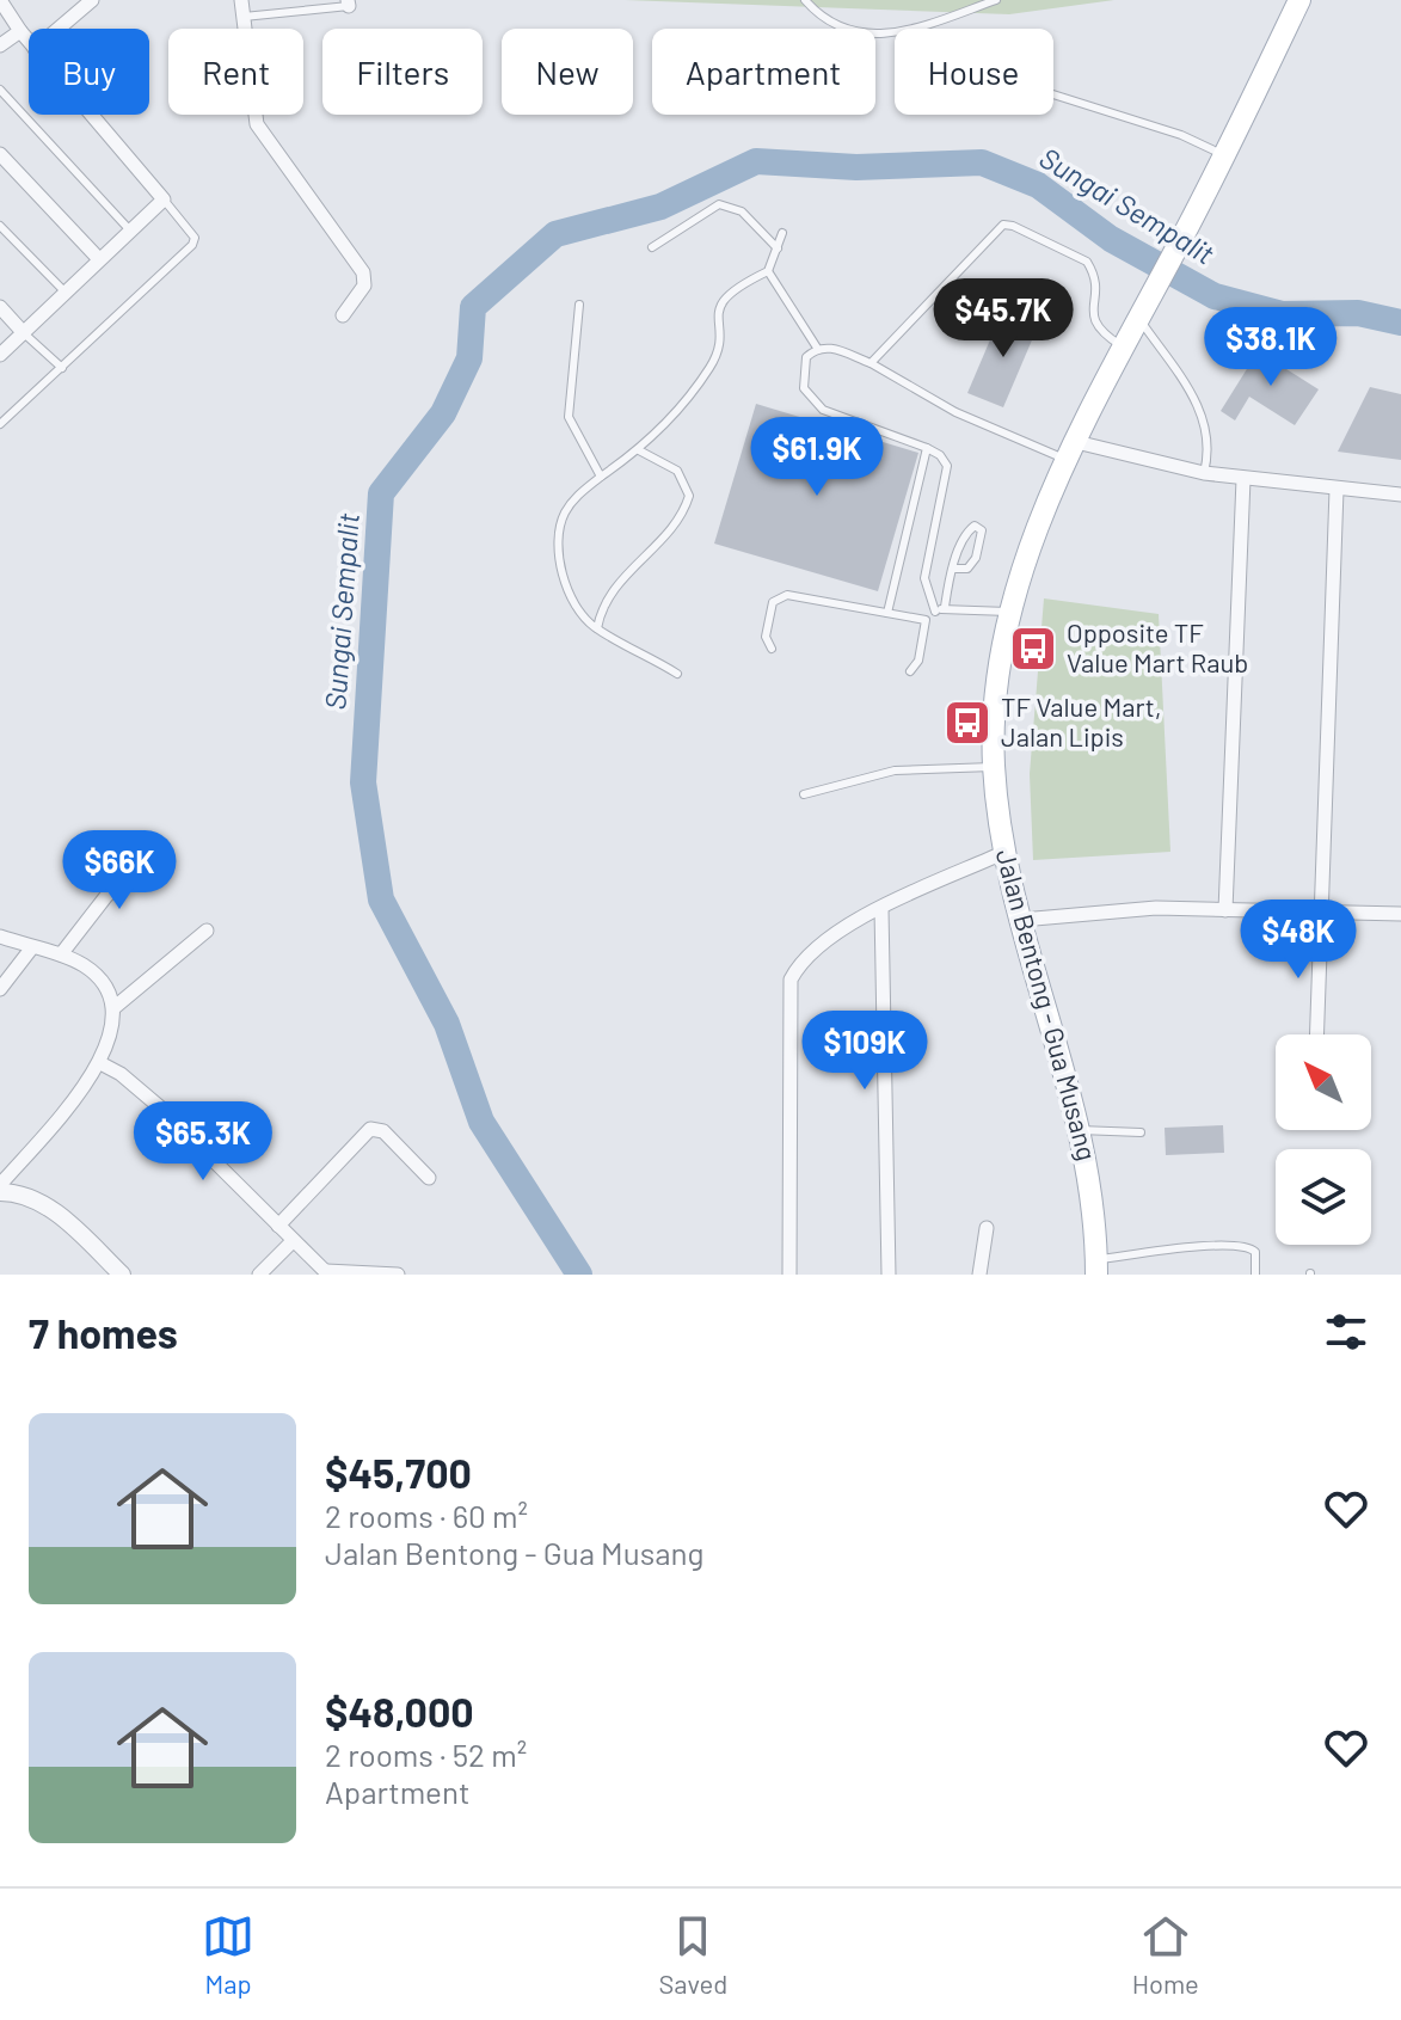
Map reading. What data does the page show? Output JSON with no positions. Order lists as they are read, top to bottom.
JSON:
{
  "streets": {
    "main road": ["Jalan Bentong - Gua Musang"]
  },
  "water": ["Sungai Sempalit"],
  "places": {
    "bus stop": ["Opposite TF Value Mart Raub", "TF Value Mart, Jalan Lipis"]
  },
  "north": "top left",
  "page": {
    "chip": [
      "Buy",
      "Rent",
      "Filters",
      "New",
      "Apartment",
      "House"
    ],
    "price": [
      "$45.7K",
      "$38.1K",
      "$61.9K",
      "$66K",
      "$48K",
      "$109K",
      "$65.3K"
    ],
    "heading": "7 homes",
    "list": [
      {
        "name": "$45,700",
        "note": "2 rooms · 60 m² · Jalan Bentong - Gua Musang"
      },
      {
        "name": "$48,000",
        "note": "2 rooms · 52 m² · Apartment"
      }
    ],
    "tabs": ["Map", "Saved", "Home"]
  }
}
